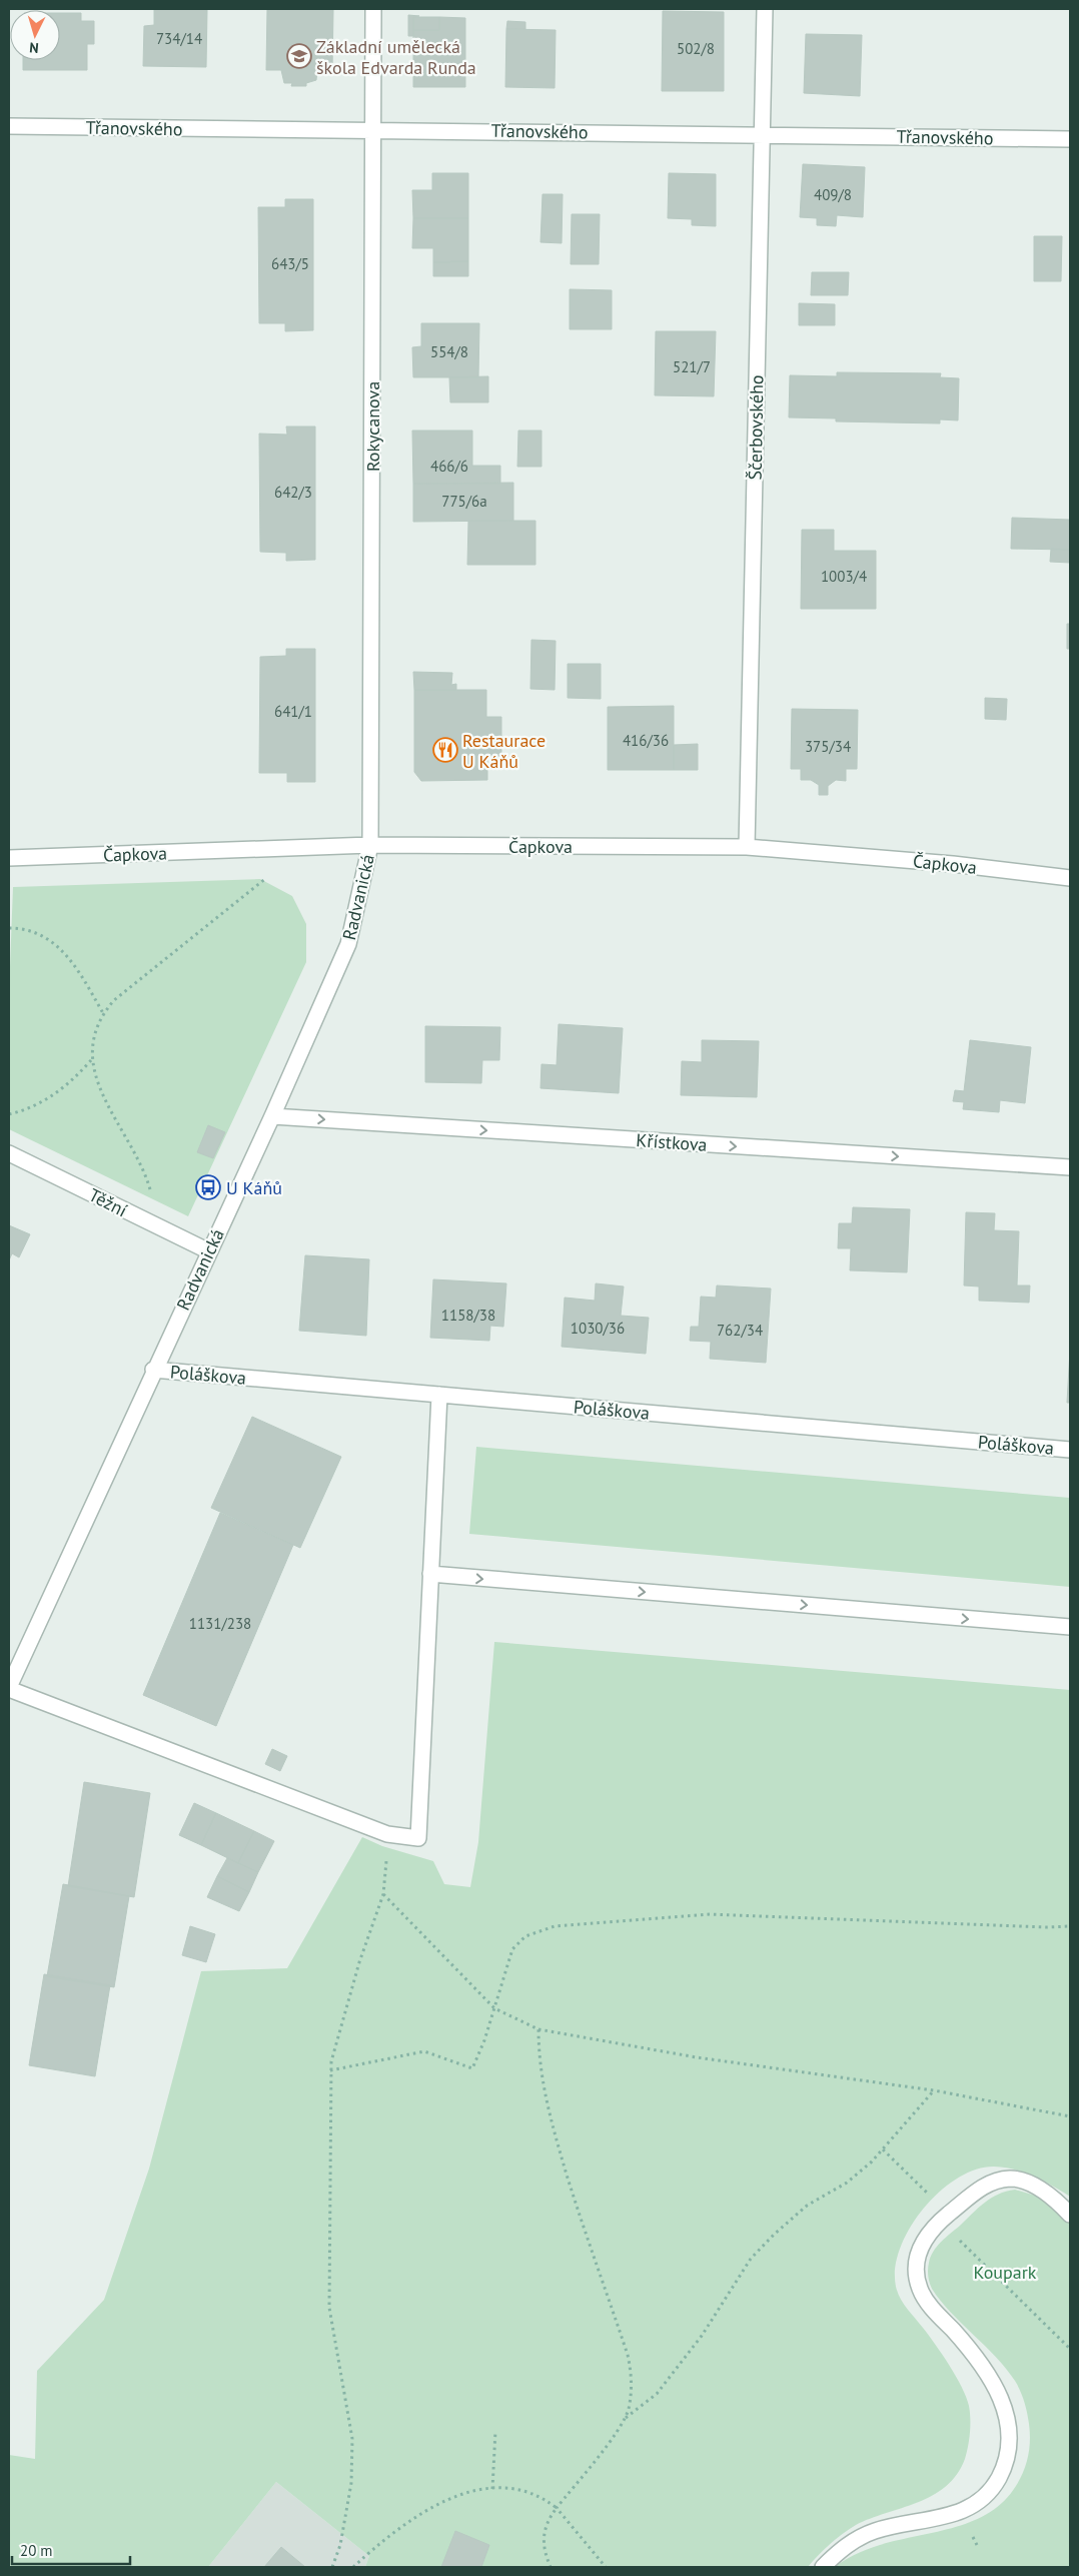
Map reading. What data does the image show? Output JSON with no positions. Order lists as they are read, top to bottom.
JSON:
{
  "streets": {
    "street": [
      "Třanovského",
      "Rokycanova",
      "Ščerbovského",
      "Čapkova",
      "Radvanická",
      "Křístkova",
      "Těžní",
      "Poláškova"
    ]
  },
  "crossings": [
    ["Třanovského", "Rokycanova"],
    ["Třanovského", "Ščerbovského"],
    ["Rokycanova", "Čapkova"],
    ["Rokycanova", "Radvanická"],
    ["Ščerbovského", "Čapkova"],
    ["Čapkova", "Radvanická"],
    ["Radvanická", "Křístkova"],
    ["Radvanická", "Těžní"],
    ["Radvanická", "Poláškova"]
  ],
  "one_way": ["Křístkova"],
  "parks": ["Koupark"],
  "places": {
    "school or university": ["Základní umělecká škola Edvarda Runda"],
    "restaurant": ["Restaurace U Káňů"],
    "bus stop": ["U Káňů"]
  },
  "house_numbers": [
    "734/14",
    "502/8",
    "409/8",
    "643/5",
    "554/8",
    "521/7",
    "466/6",
    "642/3",
    "775/6a",
    "1003/4",
    "641/1",
    "416/36",
    "375/34",
    "1158/38",
    "1030/36",
    "762/34",
    "1131/238"
  ],
  "scale_bar": "20 m",
  "north": "bottom"
}
